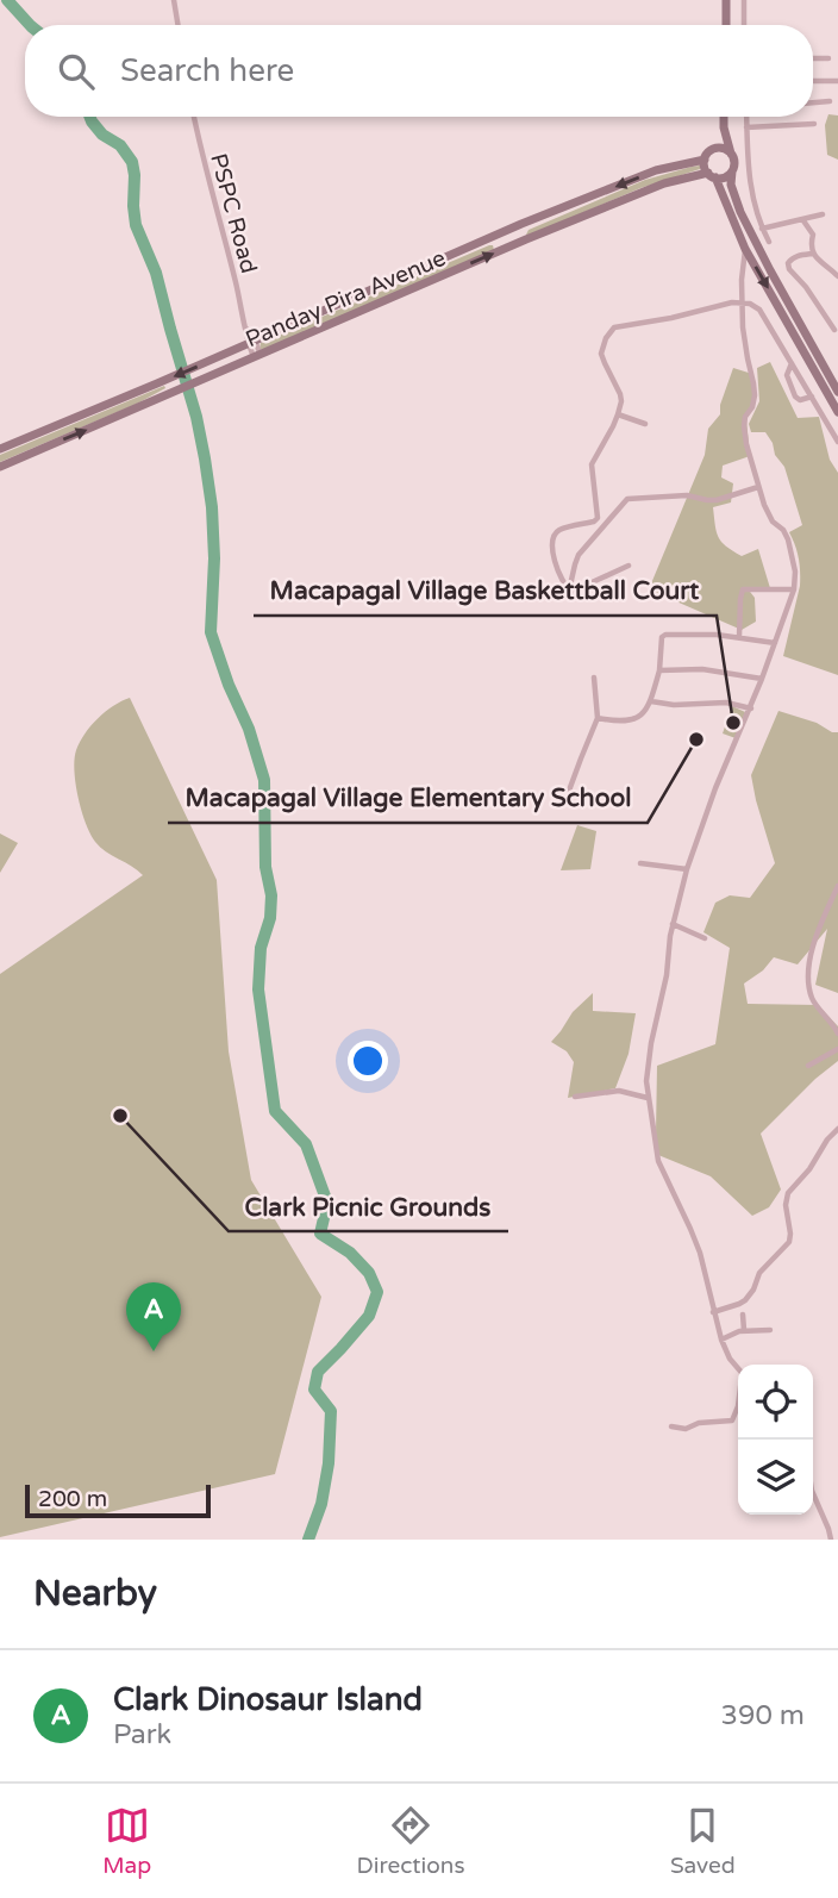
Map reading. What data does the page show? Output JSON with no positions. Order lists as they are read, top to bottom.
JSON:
{
  "streets": {
    "main road": ["Panday Pira Avenue"],
    "street": ["PSPC Road"]
  },
  "crossings": [
    ["PSPC Road", "Panday Pira Avenue"]
  ],
  "places": ["Macapagal Village Baskettball Court", "Macapagal Village Elementary School", "Clark Picnic Grounds"],
  "scale_bar": "200 m",
  "page": {
    "search": "Search here",
    "pins": "A",
    "scale": "200 m",
    "heading": "Nearby",
    "list": [
      {
        "mark": "A",
        "name": "Clark Dinosaur Island",
        "note": "Park",
        "value": "390 m"
      }
    ],
    "nav": ["Map", "Directions", "Saved"]
  }
}
